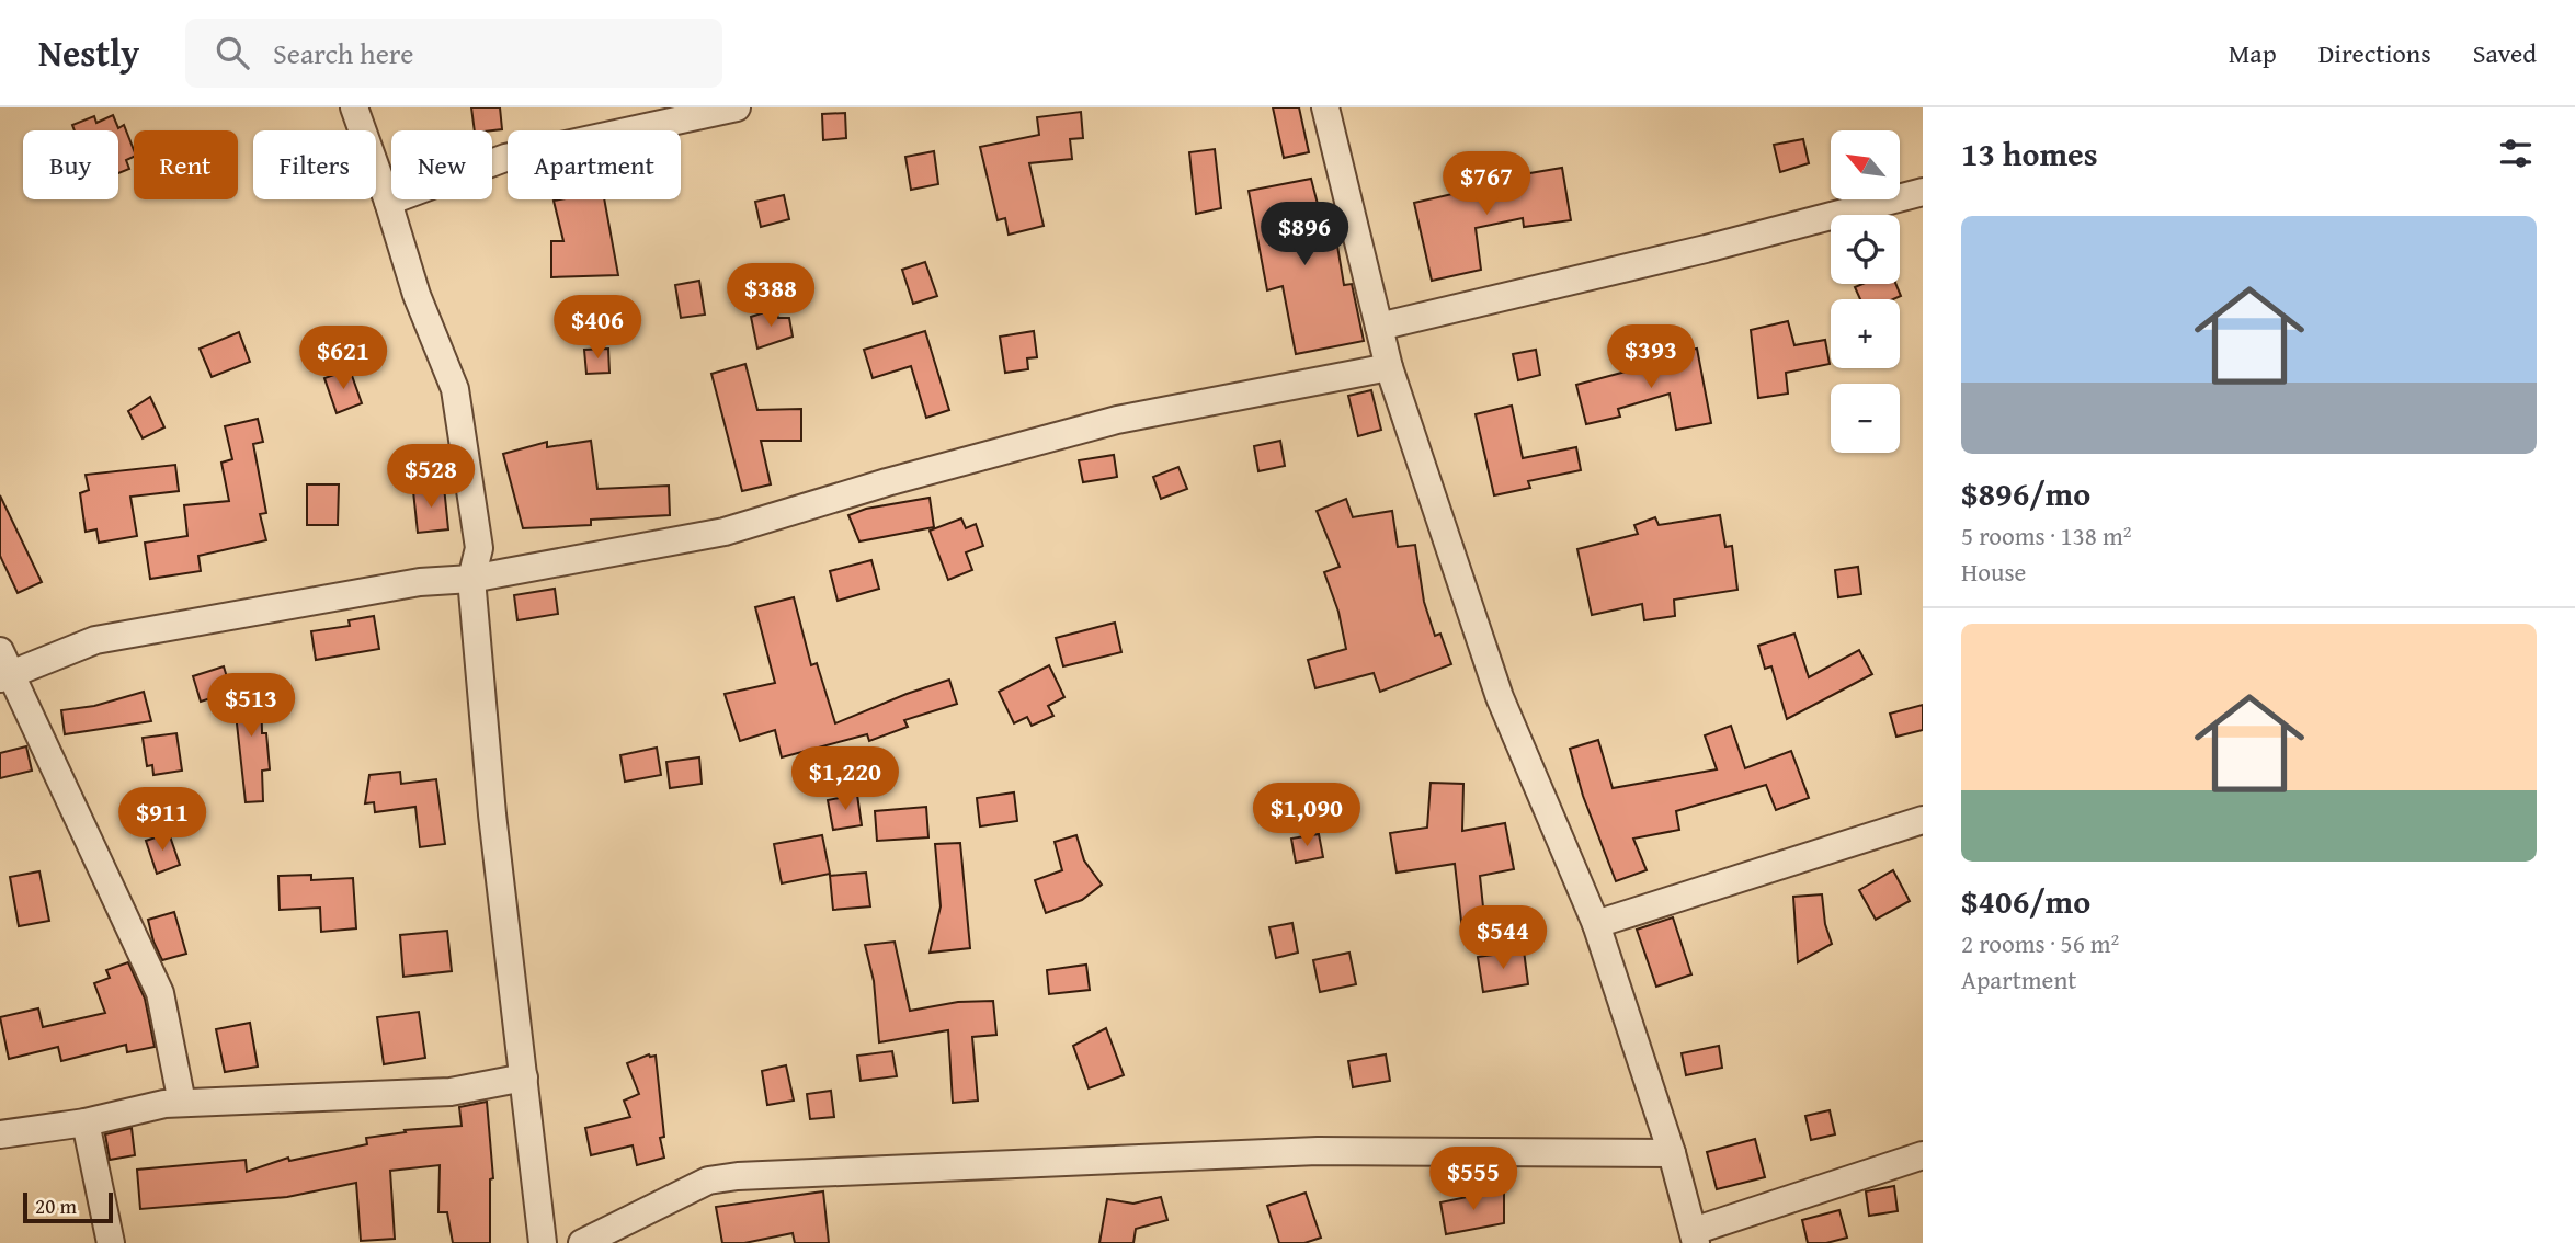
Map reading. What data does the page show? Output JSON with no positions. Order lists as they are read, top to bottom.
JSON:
{
  "scale_bar": "20 m",
  "north": "top left",
  "page": {
    "header": "Nestly",
    "search": "Search here",
    "nav": ["Map", "Directions", "Saved"],
    "heading": "13 homes",
    "map_buttons": ["+", "−"],
    "chip": [
      "Buy",
      "Rent",
      "Filters",
      "New",
      "Apartment"
    ],
    "price": [
      "$767",
      "$896",
      "$388",
      "$406",
      "$393",
      "$621",
      "$528",
      "$513",
      "$1,220",
      "$1,090",
      "$911",
      "$544",
      "$555"
    ],
    "list": [
      {
        "name": "$896/mo",
        "note": "5 rooms · 138 m² · House"
      },
      {
        "name": "$406/mo",
        "note": "2 rooms · 56 m² · Apartment"
      }
    ],
    "scale": "20 m"
  }
}
